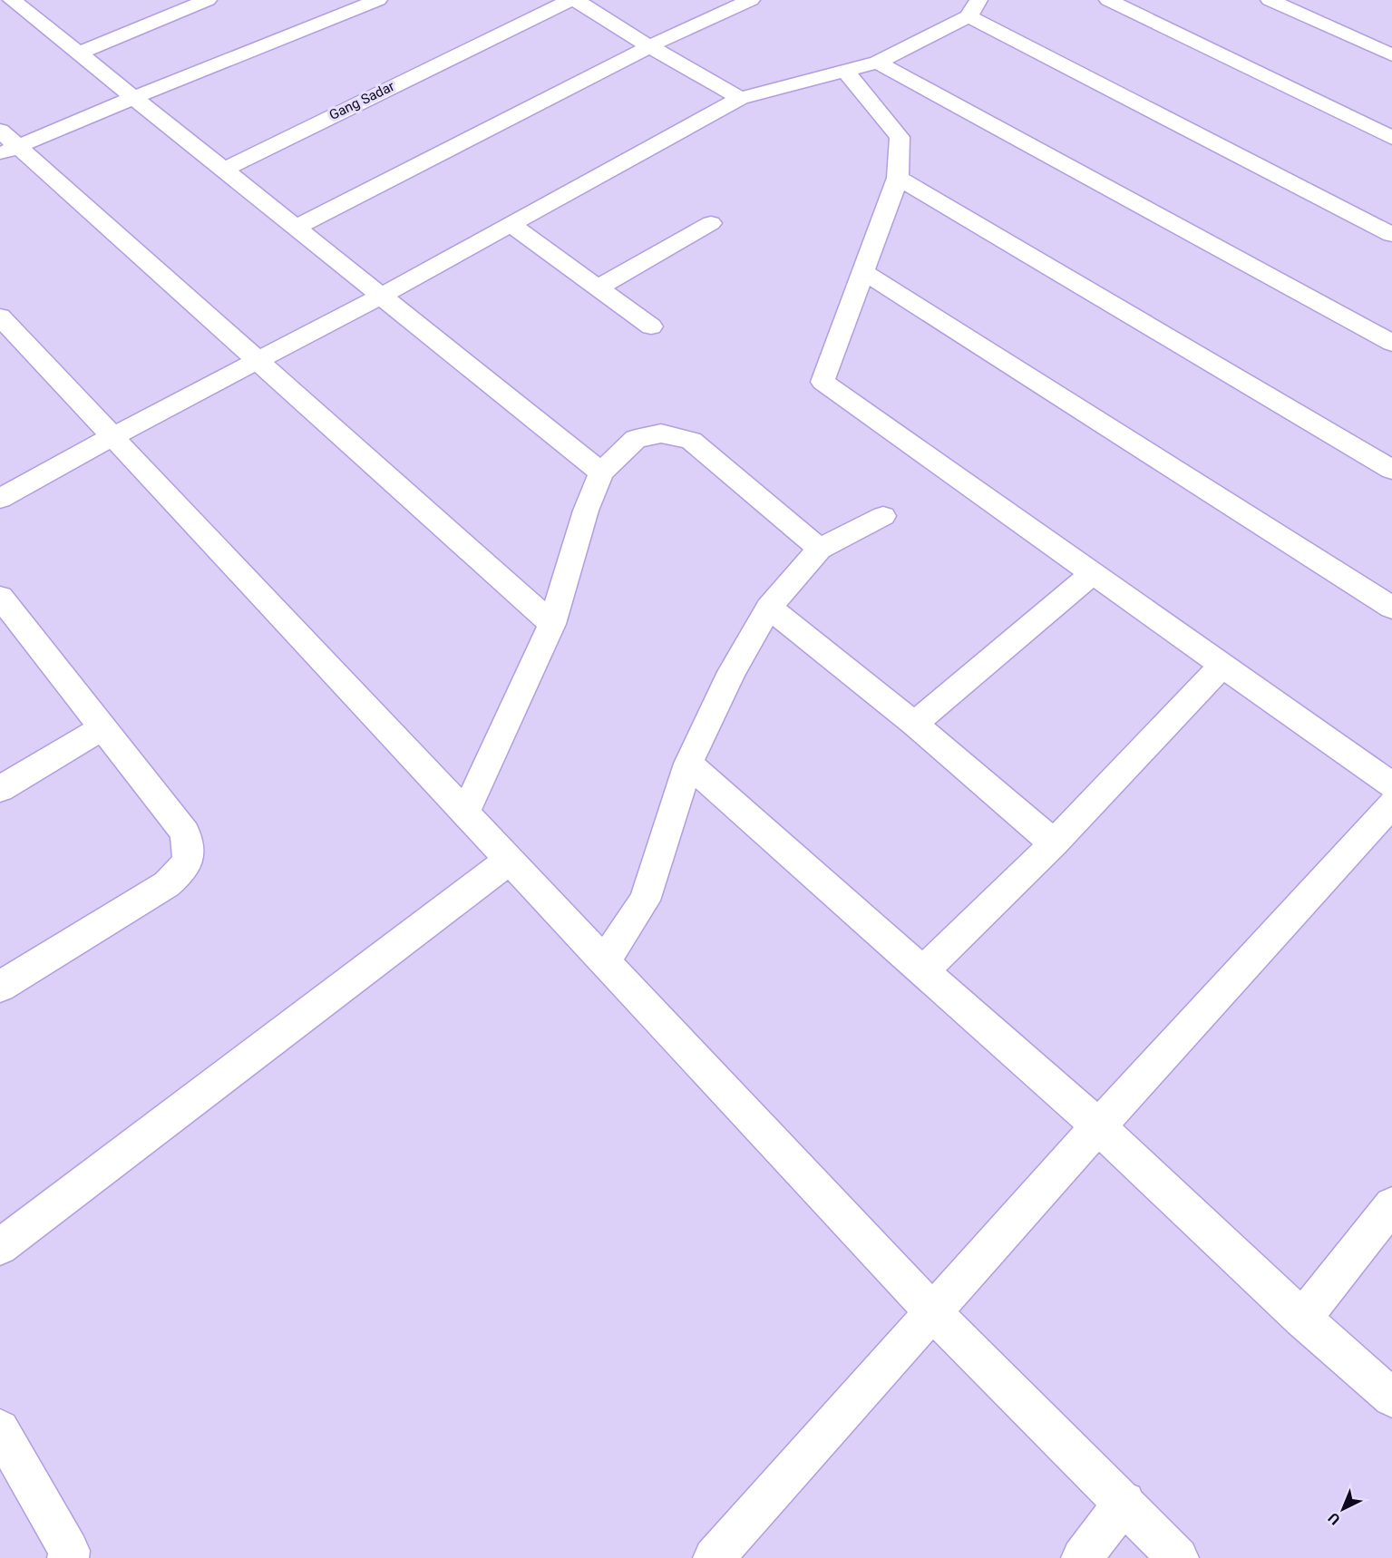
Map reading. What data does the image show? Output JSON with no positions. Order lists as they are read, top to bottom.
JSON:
{
  "streets": {
    "street": ["Gang Sadar"]
  },
  "north": "bottom left"
}
